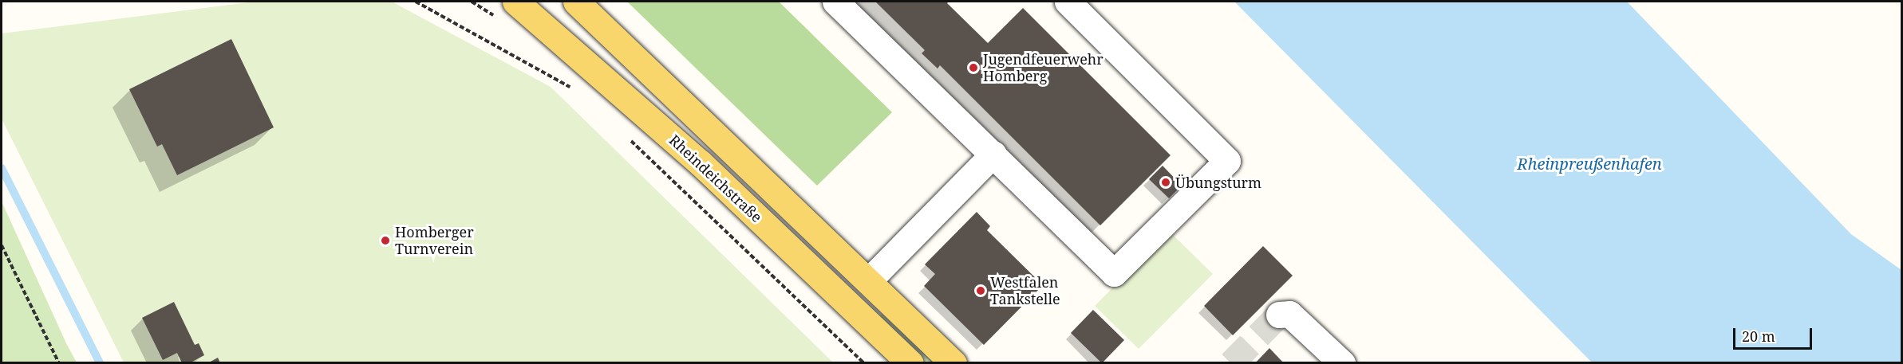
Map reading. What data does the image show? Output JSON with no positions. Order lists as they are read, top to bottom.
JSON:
{
  "streets": {
    "main road": ["Rheindeichstraße"]
  },
  "water": ["Rheinpreußenhafen"],
  "places": [
    "Jugendfeuerwehr Homberg",
    "Übungsturm",
    "Homberger Turnverein",
    "Westfalen Tankstelle"
  ],
  "scale_bar": "20 m"
}
